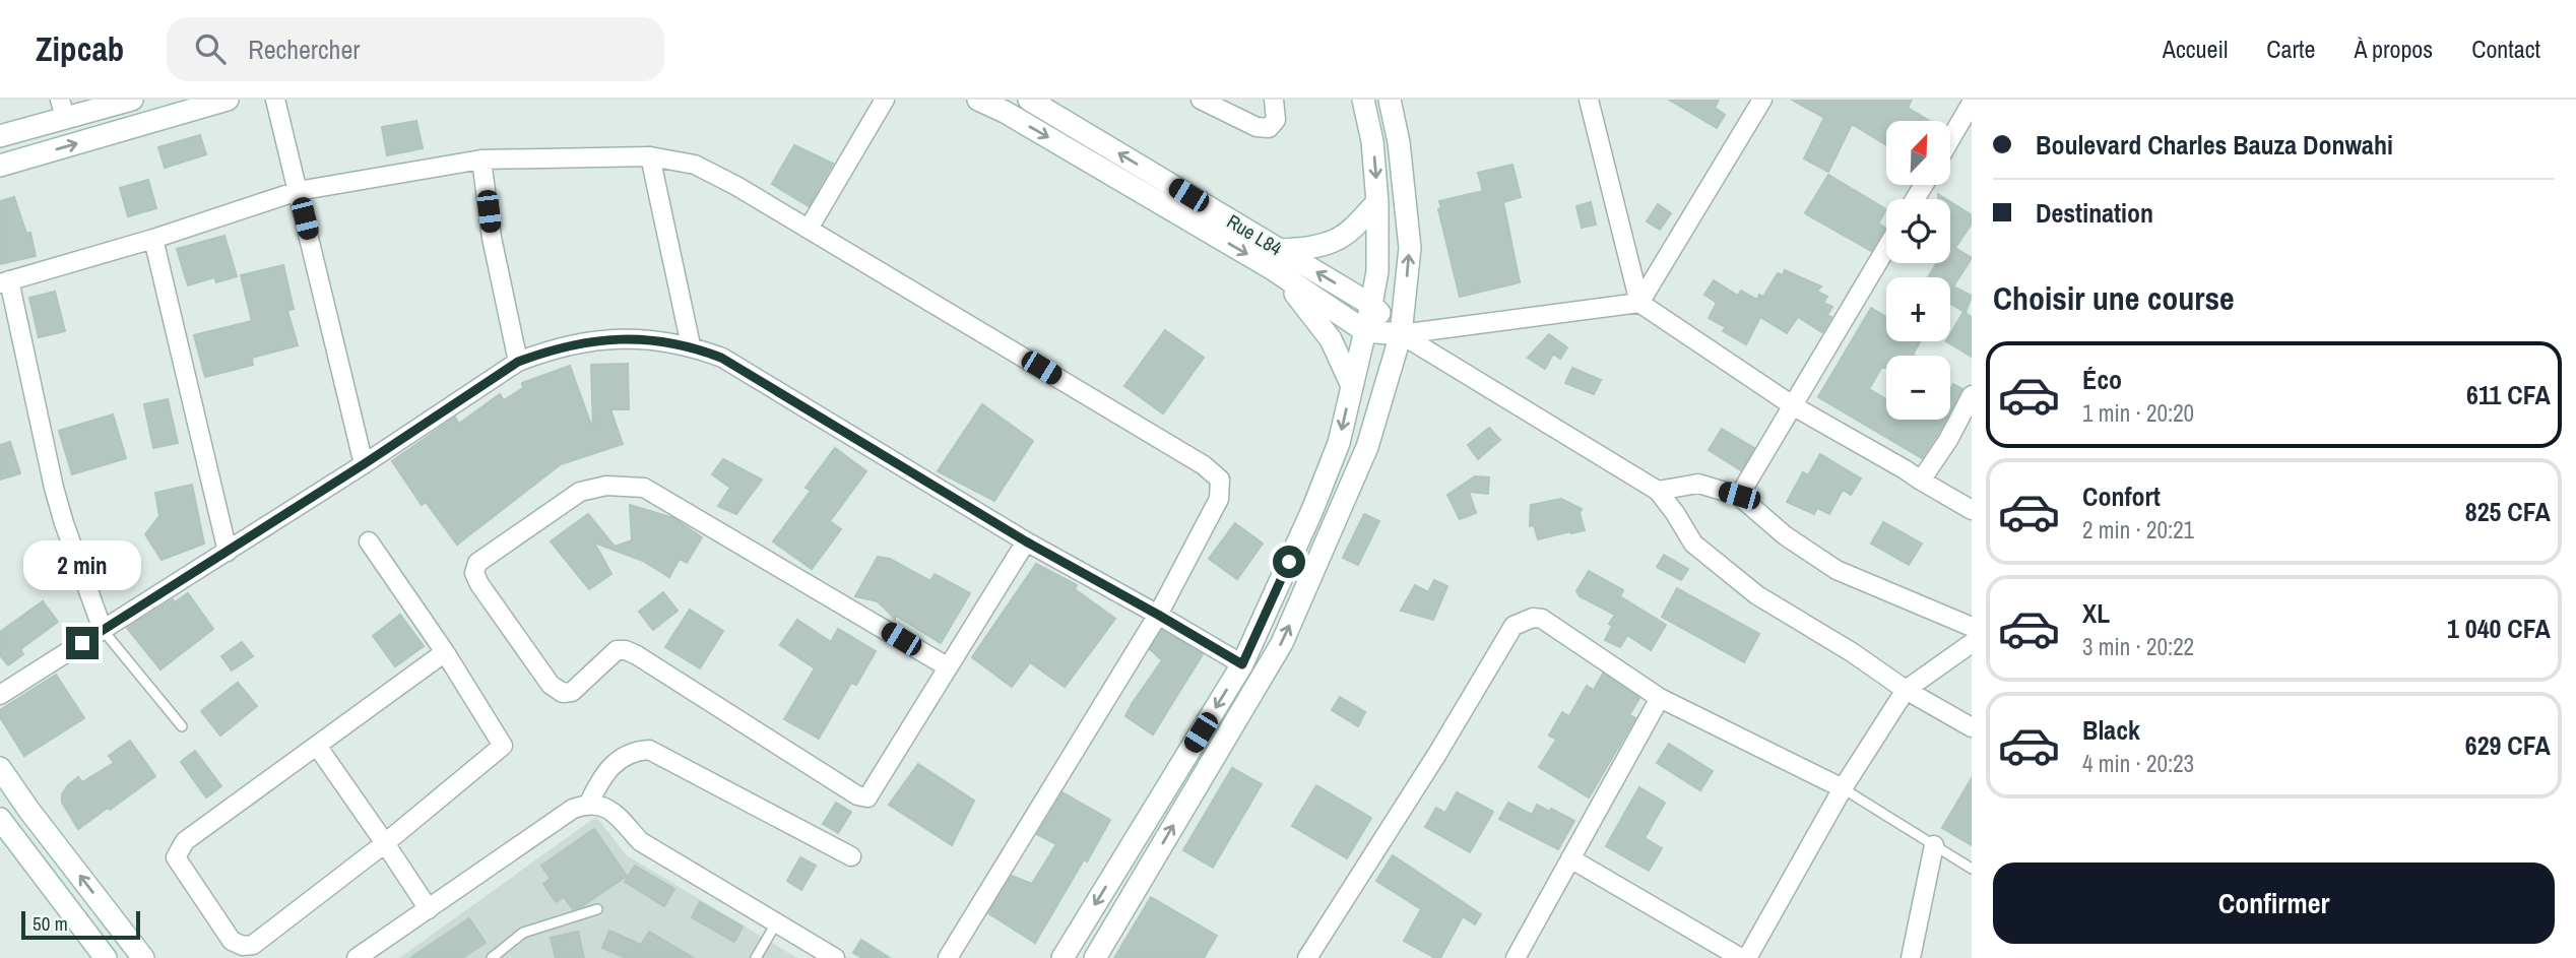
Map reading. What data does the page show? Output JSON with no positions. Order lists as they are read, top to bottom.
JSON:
{
  "streets": {
    "main road": ["Rue L84"]
  },
  "scale_bar": "50 m",
  "north": "top right",
  "page": {
    "header": "Zipcab",
    "search": "Rechercher",
    "nav": [
      "Accueil",
      "Carte",
      "À propos",
      "Contact"
    ],
    "banner": ["Boulevard Charles Bauza Donwahi", "Destination"],
    "map_buttons": ["+", "−"],
    "heading": "Choisir une course",
    "list": [
      {
        "name": "Éco",
        "note": "1 min · 20:20",
        "value": "611 CFA"
      },
      {
        "name": "Confort",
        "note": "2 min · 20:21",
        "value": "825 CFA"
      },
      {
        "name": "XL",
        "note": "3 min · 20:22",
        "value": "1 040 CFA"
      },
      {
        "name": "Black",
        "note": "4 min · 20:23",
        "value": "629 CFA"
      }
    ],
    "bubble": "2 min",
    "buttons": "Confirmer",
    "scale": "50 m"
  }
}
